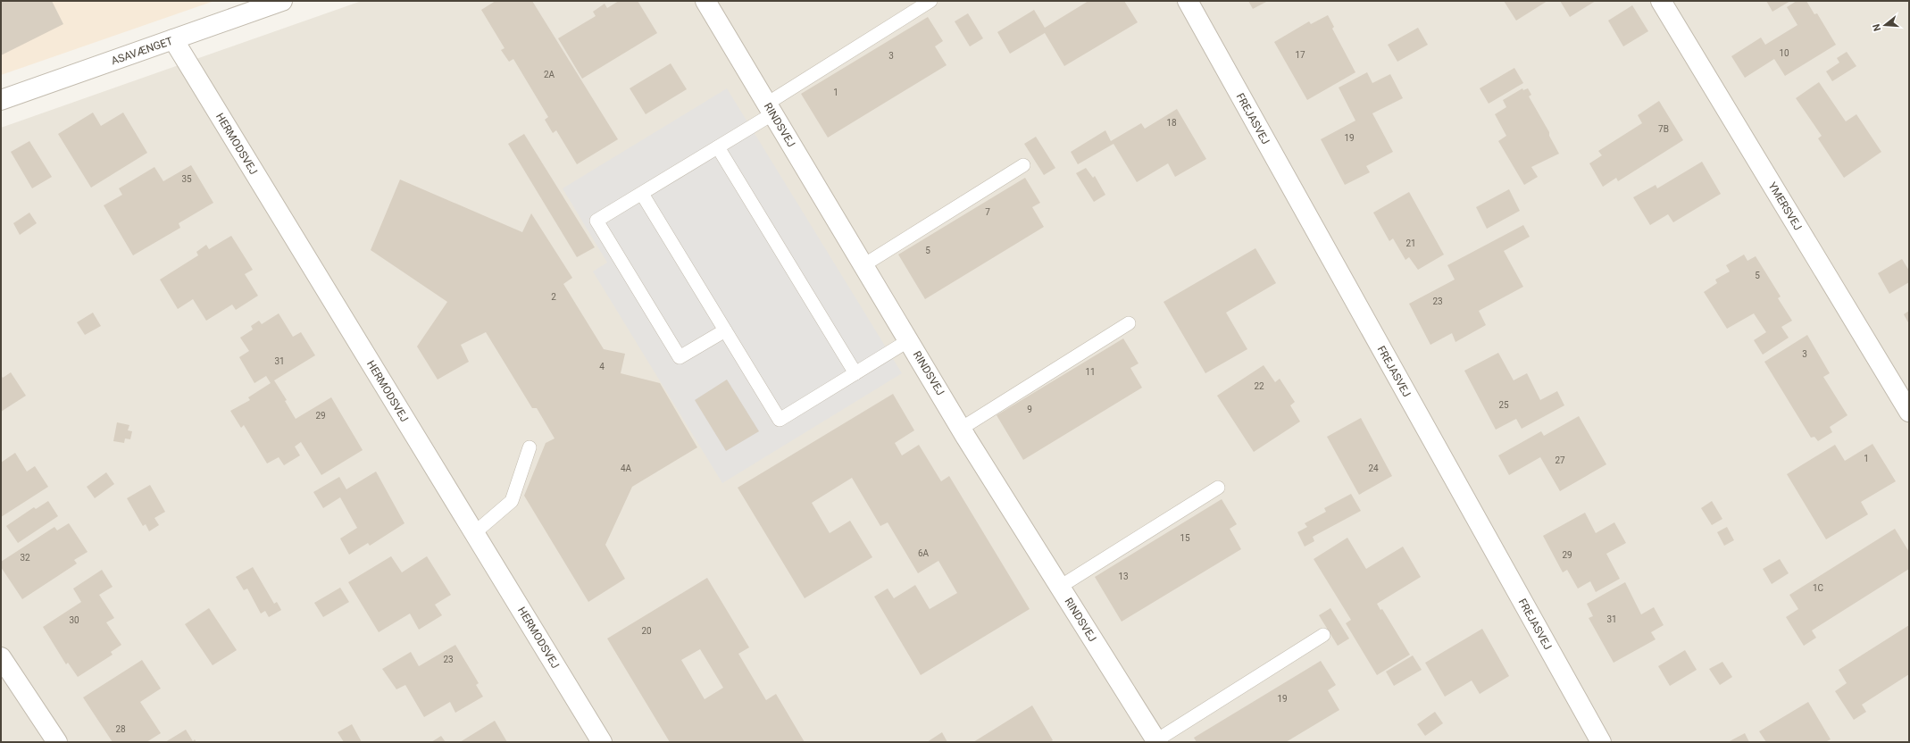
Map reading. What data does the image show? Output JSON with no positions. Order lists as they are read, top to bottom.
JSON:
{
  "streets": {
    "street": [
      "ASAVÆNGET",
      "FREJASVEJ",
      "RINDSVEJ",
      "HERMODSVEJ",
      "YMERSVEJ"
    ]
  },
  "crossings": [
    ["ASAVÆNGET", "HERMODSVEJ"]
  ],
  "house_numbers": [
    "10",
    "17",
    "3",
    "2A",
    "1",
    "18",
    "7B",
    "19",
    "35",
    "7",
    "21",
    "5",
    "5",
    "2",
    "23",
    "3",
    "31",
    "4",
    "11",
    "22",
    "25",
    "9",
    "29",
    "1",
    "27",
    "4A",
    "24",
    "15",
    "6A",
    "29",
    "32",
    "13",
    "1C",
    "31",
    "30",
    "20",
    "23",
    "19",
    "28"
  ],
  "north": "left"
}
